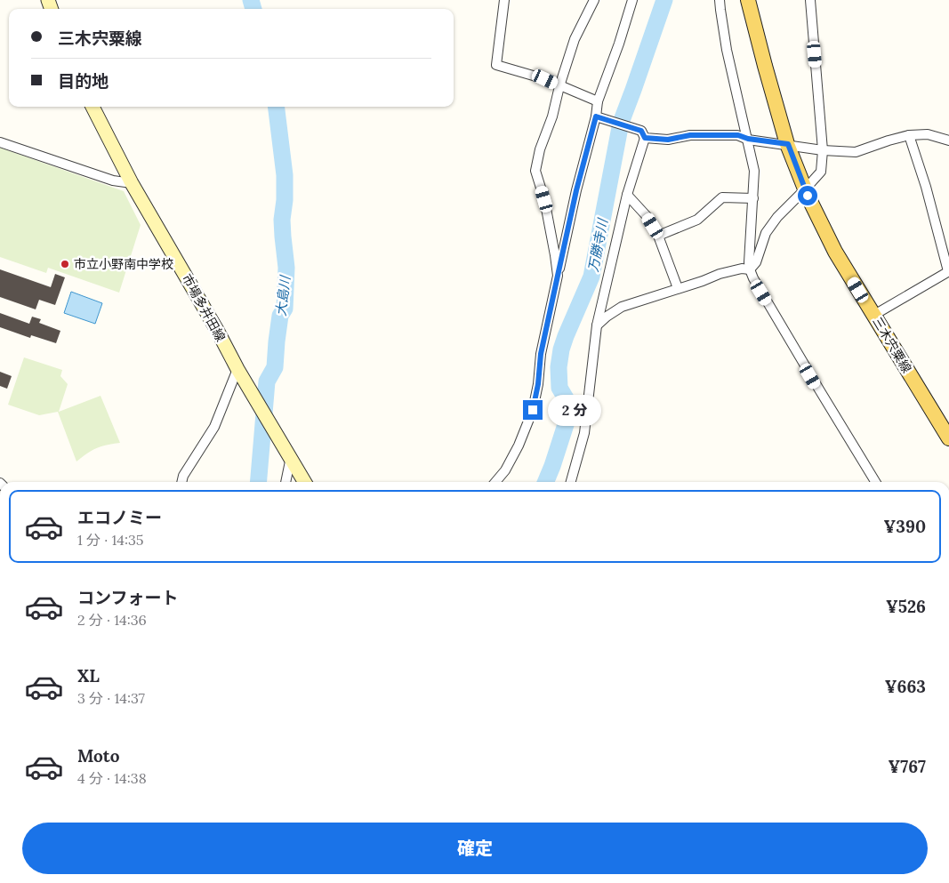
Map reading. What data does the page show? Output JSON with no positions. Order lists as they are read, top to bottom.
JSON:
{
  "streets": {
    "main road": ["市場多井田線", "三木宍粟線"]
  },
  "water": ["万勝寺川", "大島川"],
  "places": ["市立小野南中学校"],
  "page": {
    "banner": ["三木宍粟線", "目的地"],
    "bubble": "2 分",
    "list": [
      {
        "name": "エコノミー",
        "note": "1 分 · 14:35",
        "value": "¥390"
      },
      {
        "name": "コンフォート",
        "note": "2 分 · 14:36",
        "value": "¥526"
      },
      {
        "name": "XL",
        "note": "3 分 · 14:37",
        "value": "¥663"
      },
      {
        "name": "Moto",
        "note": "4 分 · 14:38",
        "value": "¥767"
      }
    ],
    "buttons": "確定"
  }
}
